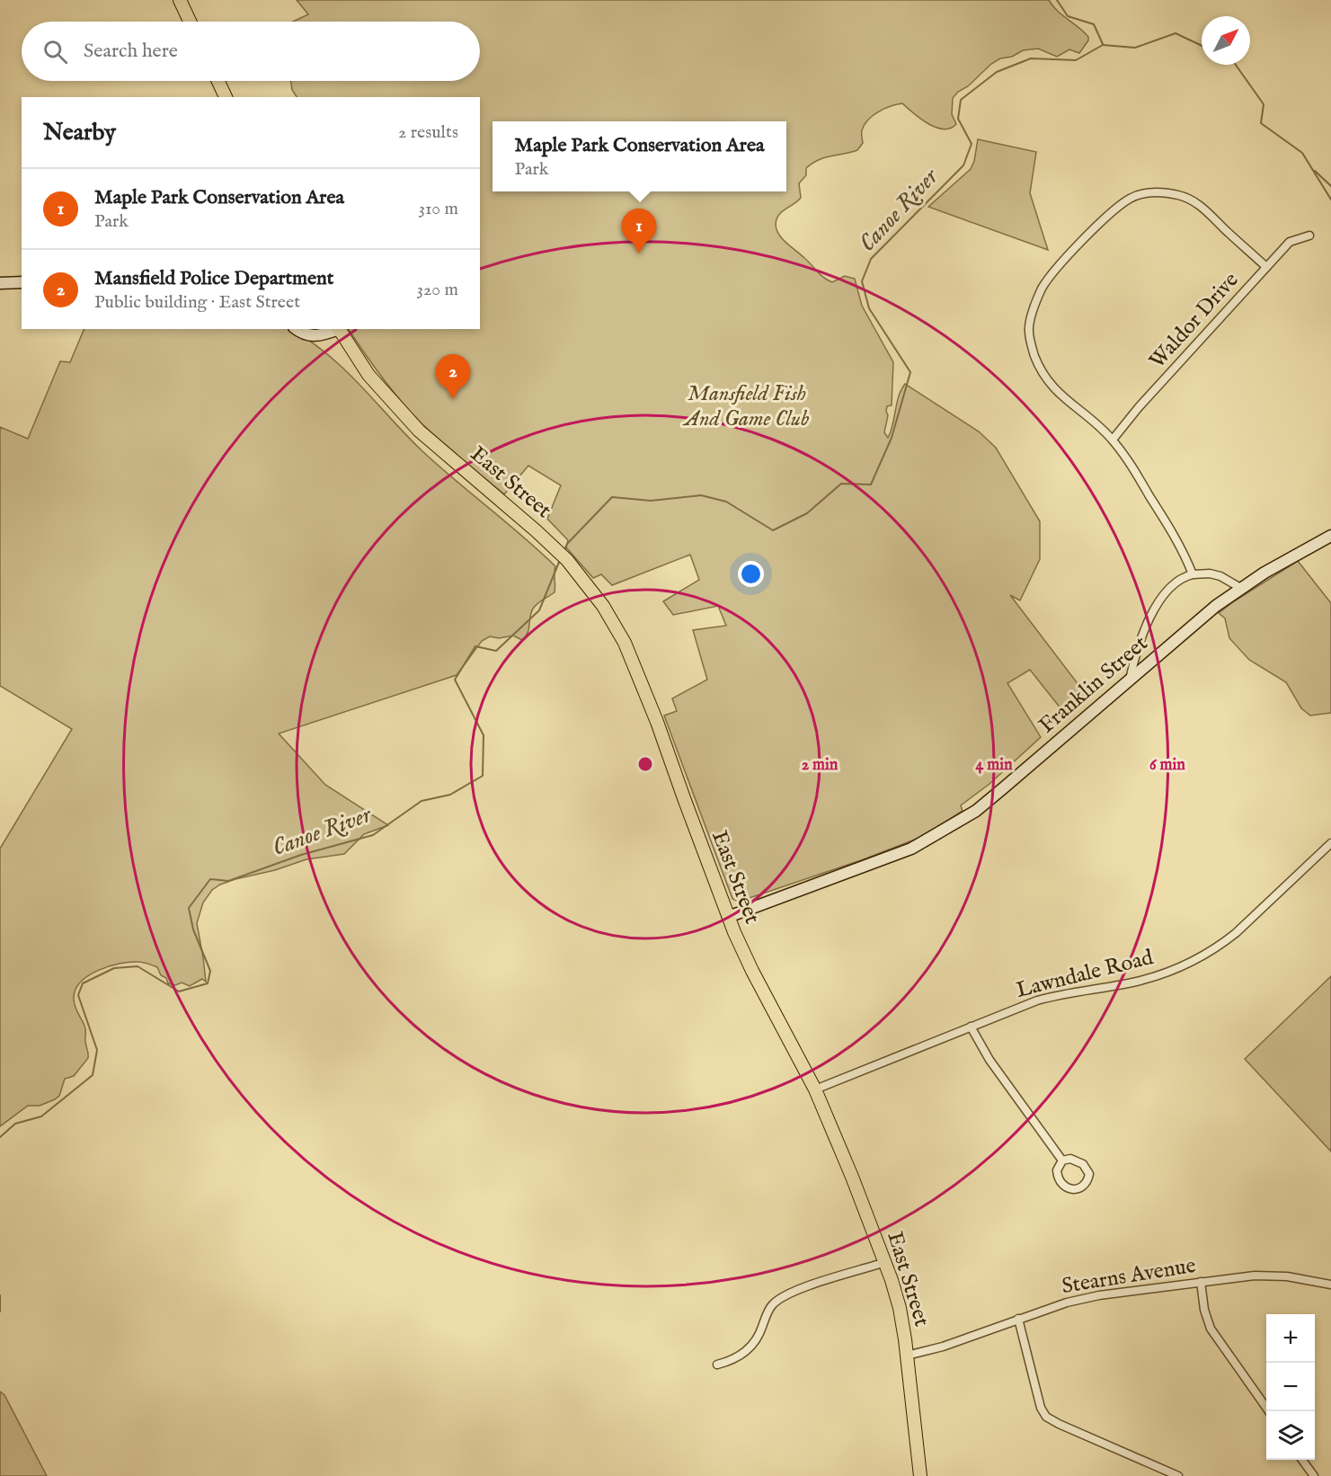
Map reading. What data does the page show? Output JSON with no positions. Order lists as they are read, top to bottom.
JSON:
{
  "streets": {
    "main road": ["East Street"],
    "street": [
      "Waldor Drive",
      "Franklin Street",
      "Lawndale Road",
      "Stearns Avenue"
    ]
  },
  "crossings": [
    ["East Street", "Franklin Street"],
    ["East Street", "Lawndale Road"],
    ["East Street", "Stearns Avenue"]
  ],
  "water": ["Canoe River"],
  "parks": ["Mansfield Fish And Game Club"],
  "north": "top right",
  "page": {
    "search": "Search here",
    "heading": ["Nearby", "2 results"],
    "popup": ["Maple Park Conservation Area", "Park"],
    "list": [
      {
        "mark": "1",
        "name": "Maple Park Conservation Area",
        "note": "Park",
        "value": "310 m"
      },
      {
        "mark": "2",
        "name": "Mansfield Police Department",
        "note": "Public building · East Street",
        "value": "320 m"
      }
    ],
    "pins": ["1", "2"],
    "map_buttons": ["+", "−"]
  },
  "rings": ["2 min", "4 min", "6 min"]
}
